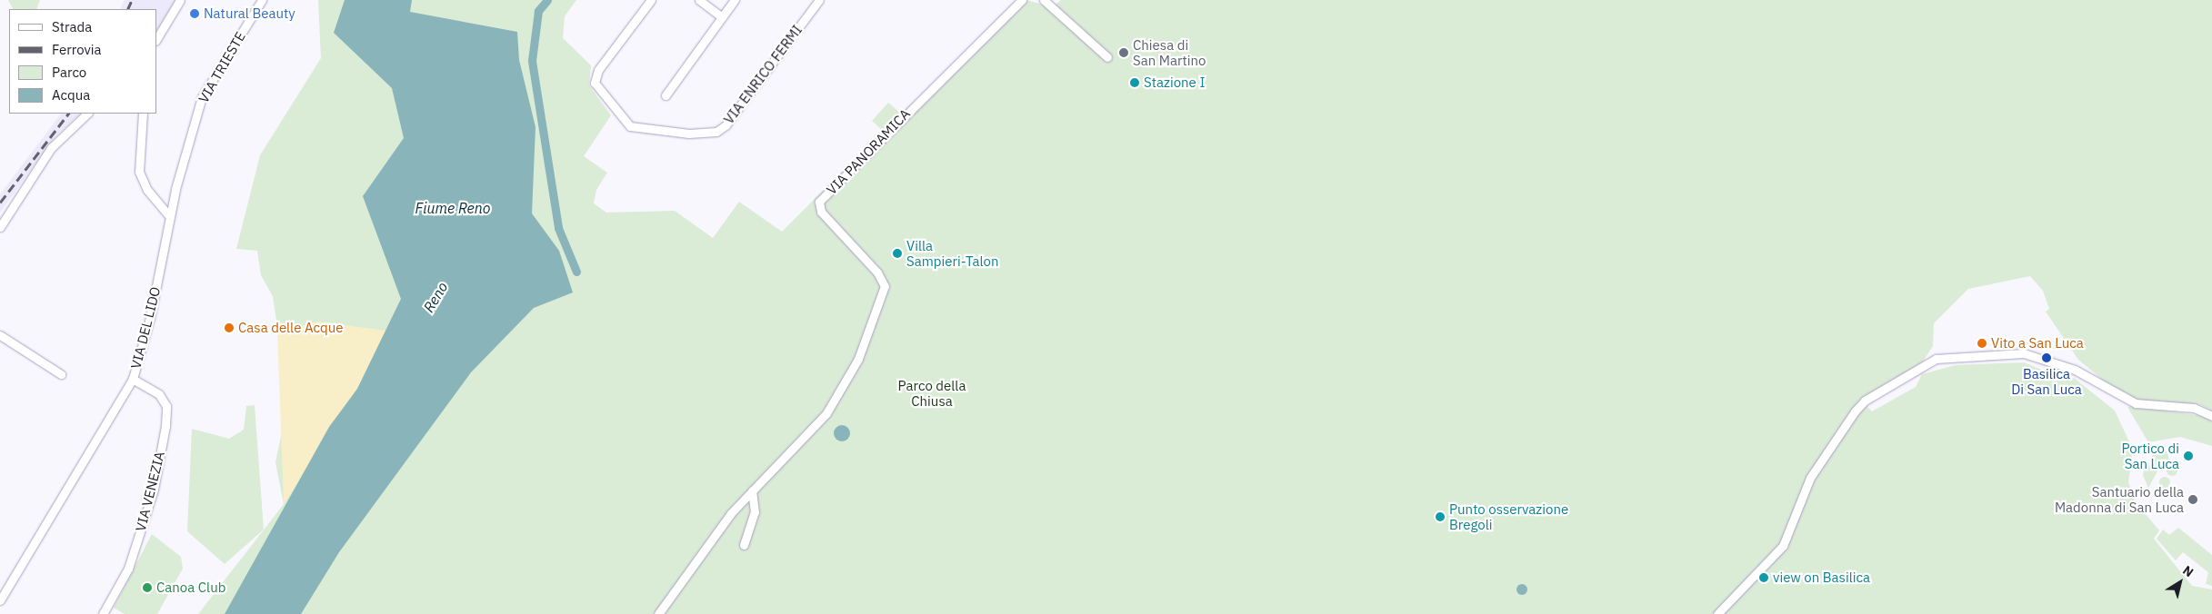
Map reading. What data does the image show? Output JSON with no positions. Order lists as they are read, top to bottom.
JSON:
{
  "streets": {
    "street": [
      "VIA TRIESTE",
      "VIA ENRICO FERMI",
      "VIA PANORAMICA",
      "VIA DEL LIDO",
      "VIA VENEZIA"
    ]
  },
  "crossings": [
    ["VIA TRIESTE", "VIA DEL LIDO"],
    ["VIA DEL LIDO", "VIA VENEZIA"]
  ],
  "water": ["Fiume Reno", "Reno"],
  "parks": ["Parco della Chiusa"],
  "places": [
    "Natural Beauty",
    "Chiesa di San Martino",
    "Stazione I",
    "Villa Sampieri-Talon",
    "Casa delle Acque",
    "Vito a San Luca",
    "Basilica Di San Luca",
    "Portico di San Luca",
    "Santuario della Madonna di San Luca",
    "Punto osservazione Bregoli",
    "view on Basilica",
    "Canoa Club"
  ],
  "legend": [
    "Strada",
    "Ferrovia",
    "Parco",
    "Acqua"
  ],
  "north": "top right"
}
